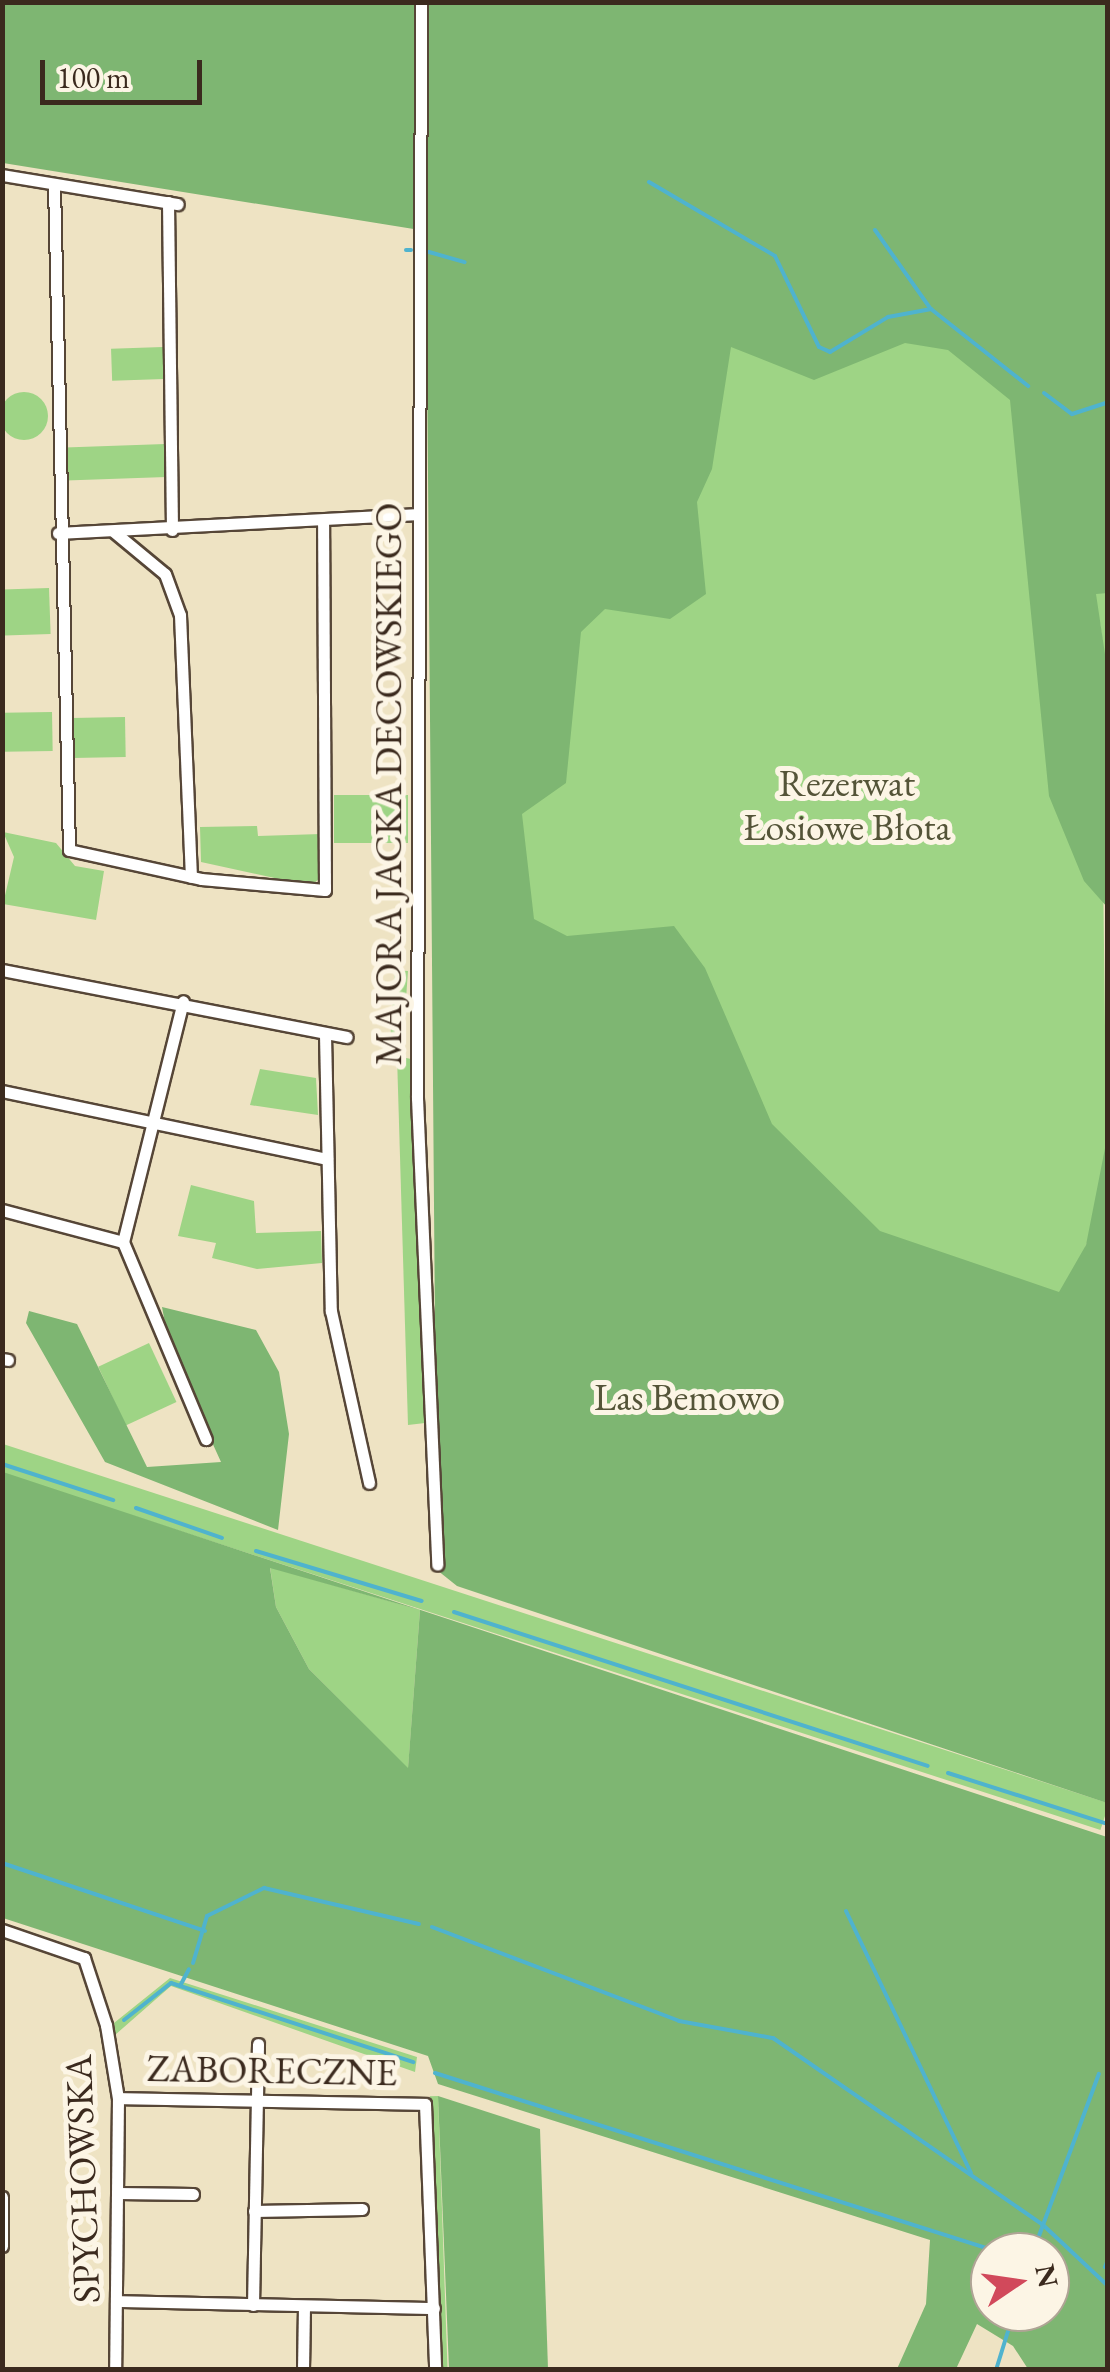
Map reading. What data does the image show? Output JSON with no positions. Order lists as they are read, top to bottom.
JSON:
{
  "streets": {
    "street": ["MAJORA JACKA DECOWSKIEGO", "ZABORECZNE", "SPYCHOWSKA"]
  },
  "crossings": [
    ["ZABORECZNE", "SPYCHOWSKA"]
  ],
  "parks": ["Rezerwat Łosiowe Błota", "Las Bemowo"],
  "scale_bar": "100 m",
  "north": "right"
}
